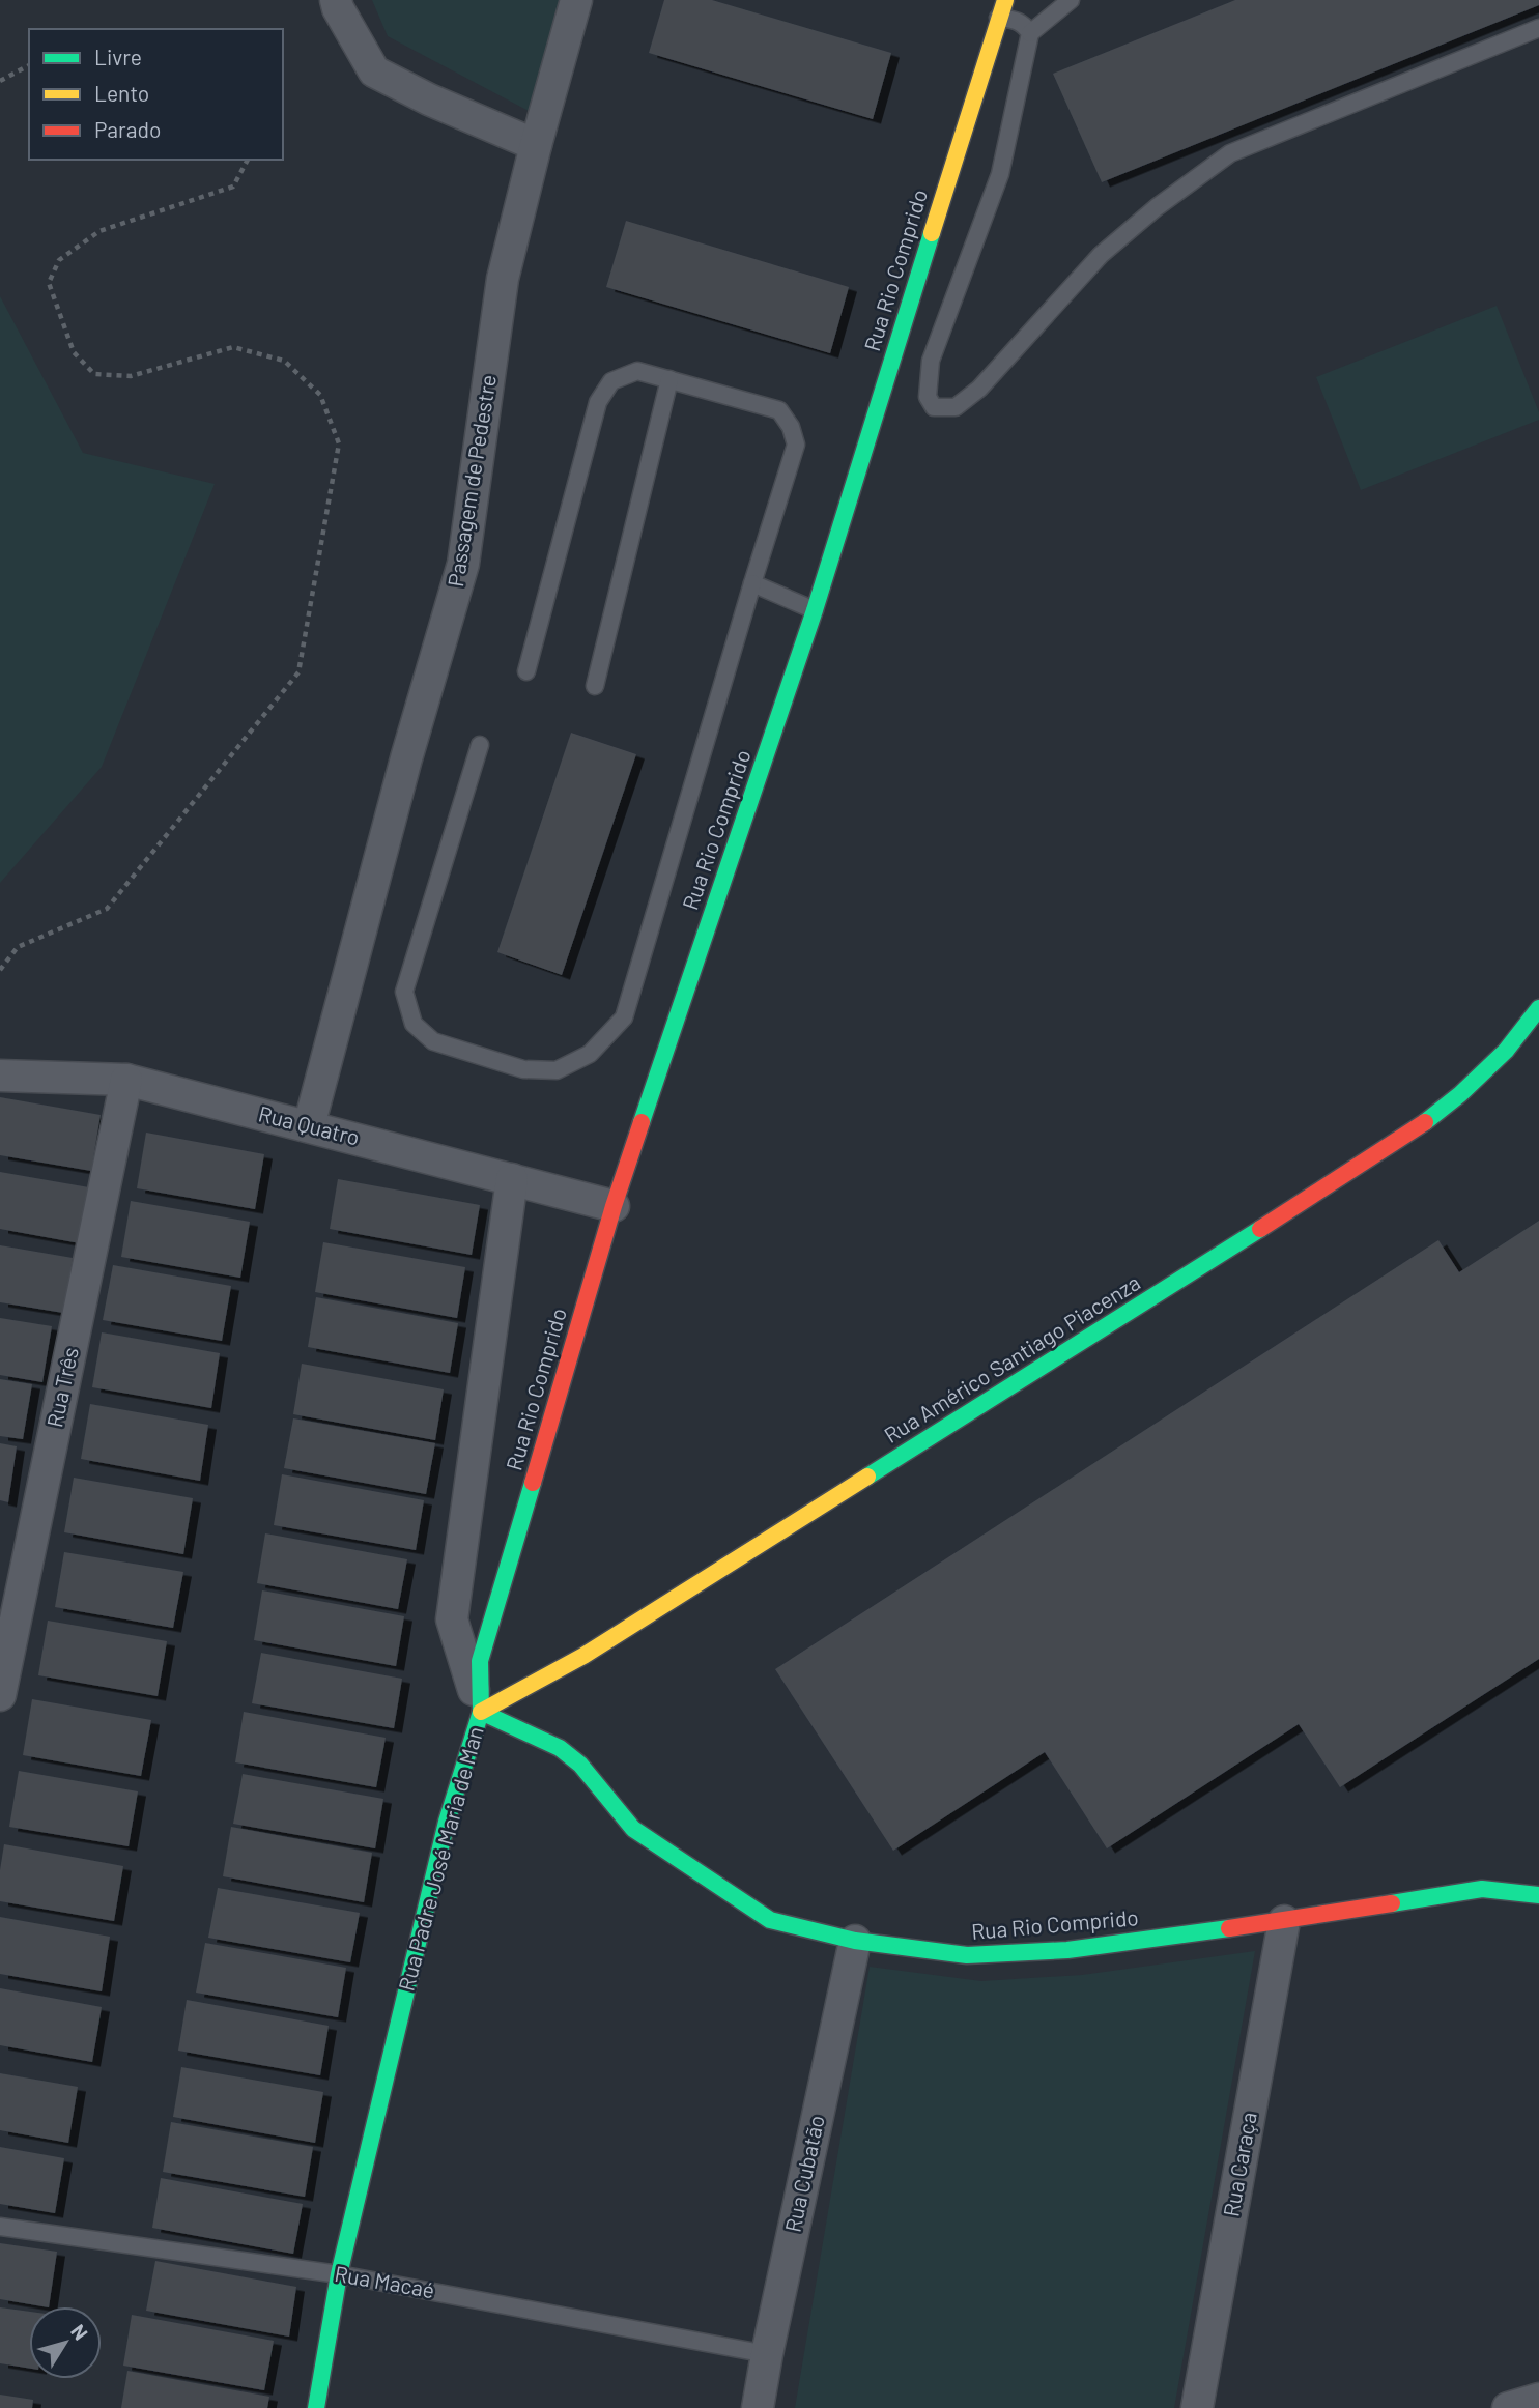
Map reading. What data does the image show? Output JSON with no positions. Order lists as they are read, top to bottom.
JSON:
{
  "streets": {
    "street": [
      "Rua Rio Comprido",
      "Passagem de Pedestre",
      "Rua Quatro",
      "Rua Américo Santiago Piacenza",
      "Rua Três",
      "Rua Padre José Maria de Man",
      "Rua Caraça",
      "Rua Cubatão"
    ],
    "lane": ["Rua Macaé"]
  },
  "crossings": [
    ["Rua Rio Comprido", "Rua Quatro"],
    ["Rua Rio Comprido", "Rua Américo Santiago Piacenza"],
    ["Rua Rio Comprido", "Rua Padre José Maria de Man"],
    ["Rua Rio Comprido", "Rua Caraça"],
    ["Rua Rio Comprido", "Rua Cubatão"],
    ["Passagem de Pedestre", "Rua Quatro"],
    ["Rua Quatro", "Rua Três"],
    ["Rua Quatro", "Rua Padre José Maria de Man"],
    ["Rua Américo Santiago Piacenza", "Rua Padre José Maria de Man"],
    ["Rua Padre José Maria de Man", "Rua Macaé"],
    ["Rua Cubatão", "Rua Macaé"]
  ],
  "legend": ["Livre", "Lento", "Parado"],
  "north": "top right"
}
